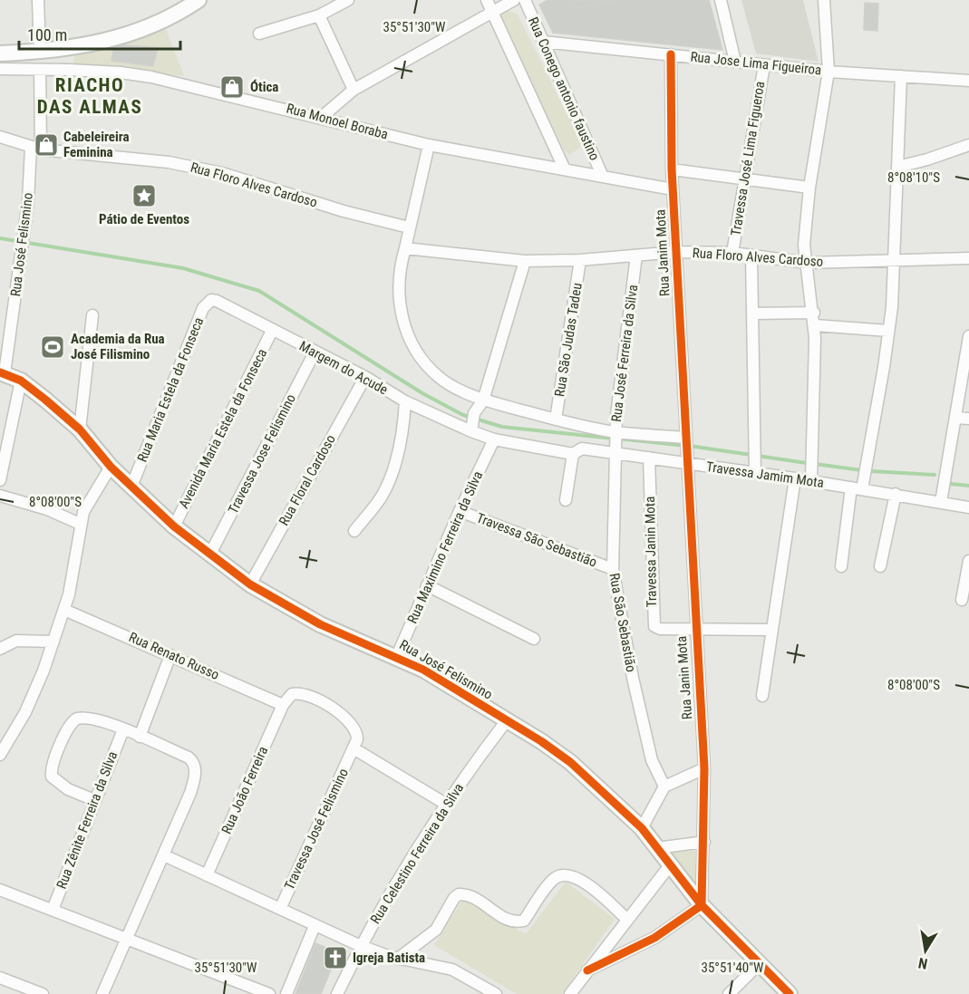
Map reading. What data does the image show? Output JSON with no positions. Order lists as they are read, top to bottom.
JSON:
{
  "streets": {
    "street": [
      "Rua Jose Lima Figueiroa",
      "Rua Conego antonio faustino",
      "Rua Monoel Boraba",
      "Travessa José Lima Figueroa",
      "Rua Floro Alves Cardoso",
      "Rua José Felismino",
      "Rua Janim Mota",
      "Rua São Judas Tadeu",
      "Rua José Ferreira da Silva",
      "Margem do Acude",
      "Rua Maria Estela da Fonseca",
      "Avenida Maria Estela da Fonseca",
      "Travessa Jose Felismino",
      "Travessa Jamim Mota",
      "Rua Floral Cardoso",
      "Travessa São Sebastião",
      "Rua Maximino Ferreira da Silva",
      "Travessa Janin Mota",
      "Rua São Sebastião",
      "Rua Renato Russo",
      "Rua Janin Mota",
      "Rua João Ferreira",
      "Rua Zênite Ferreira da Silva",
      "Travessa José Felismino",
      "Rua Celestino Ferreira da Silva"
    ]
  },
  "crossings": [
    ["Rua Jose Lima Figueiroa", "Rua Conego antonio faustino"],
    ["Rua Jose Lima Figueiroa", "Travessa José Lima Figueroa"],
    ["Rua Jose Lima Figueiroa", "Rua Janim Mota"],
    ["Rua Conego antonio faustino", "Rua Monoel Boraba"],
    ["Rua Monoel Boraba", "Rua José Felismino"],
    ["Rua Monoel Boraba", "Rua Janim Mota"],
    ["Travessa José Lima Figueroa", "Rua Floro Alves Cardoso"],
    ["Rua Floro Alves Cardoso", "Rua José Felismino"],
    ["Rua Floro Alves Cardoso", "Rua Janim Mota"],
    ["Rua Floro Alves Cardoso", "Rua São Judas Tadeu"],
    ["Rua Floro Alves Cardoso", "Rua José Ferreira da Silva"],
    ["Rua José Felismino", "Rua Maria Estela da Fonseca"],
    ["Rua José Felismino", "Avenida Maria Estela da Fonseca"],
    ["Rua José Felismino", "Travessa Jose Felismino"],
    ["Rua José Felismino", "Rua Floral Cardoso"],
    ["Rua José Felismino", "Rua Maximino Ferreira da Silva"],
    ["Rua José Felismino", "Rua Janin Mota"],
    ["Rua José Felismino", "Rua Celestino Ferreira da Silva"],
    ["Rua Janim Mota", "Rua Janin Mota"],
    ["Rua José Ferreira da Silva", "Travessa Jamim Mota"],
    ["Rua José Ferreira da Silva", "Rua São Sebastião"],
    ["Margem do Acude", "Rua Maria Estela da Fonseca"],
    ["Margem do Acude", "Avenida Maria Estela da Fonseca"],
    ["Margem do Acude", "Travessa Jose Felismino"],
    ["Margem do Acude", "Rua Floral Cardoso"],
    ["Margem do Acude", "Rua Maximino Ferreira da Silva"],
    ["Travessa Jamim Mota", "Travessa Janin Mota"],
    ["Travessa Jamim Mota", "Rua São Sebastião"],
    ["Travessa Jamim Mota", "Rua Janin Mota"],
    ["Travessa São Sebastião", "Rua Maximino Ferreira da Silva"],
    ["Travessa São Sebastião", "Rua São Sebastião"],
    ["Travessa Janin Mota", "Rua Janin Mota"],
    ["Rua Renato Russo", "Rua João Ferreira"]
  ],
  "districts": ["RIACHO DAS ALMAS"],
  "places": {
    "shop": ["Ótica", "Cabeleireira Feminina"],
    "place": ["Pátio de Eventos"],
    "sports": ["Academia da Rua José Filismino"],
    "church": ["Igreja Batista"]
  },
  "scale_bar": "100 m",
  "north": "bottom",
  "coordinates": [
    "35°51'30\"W",
    "8°08'10\"S",
    "8°08'00\"S",
    "35°51'40\"W"
  ]
}
